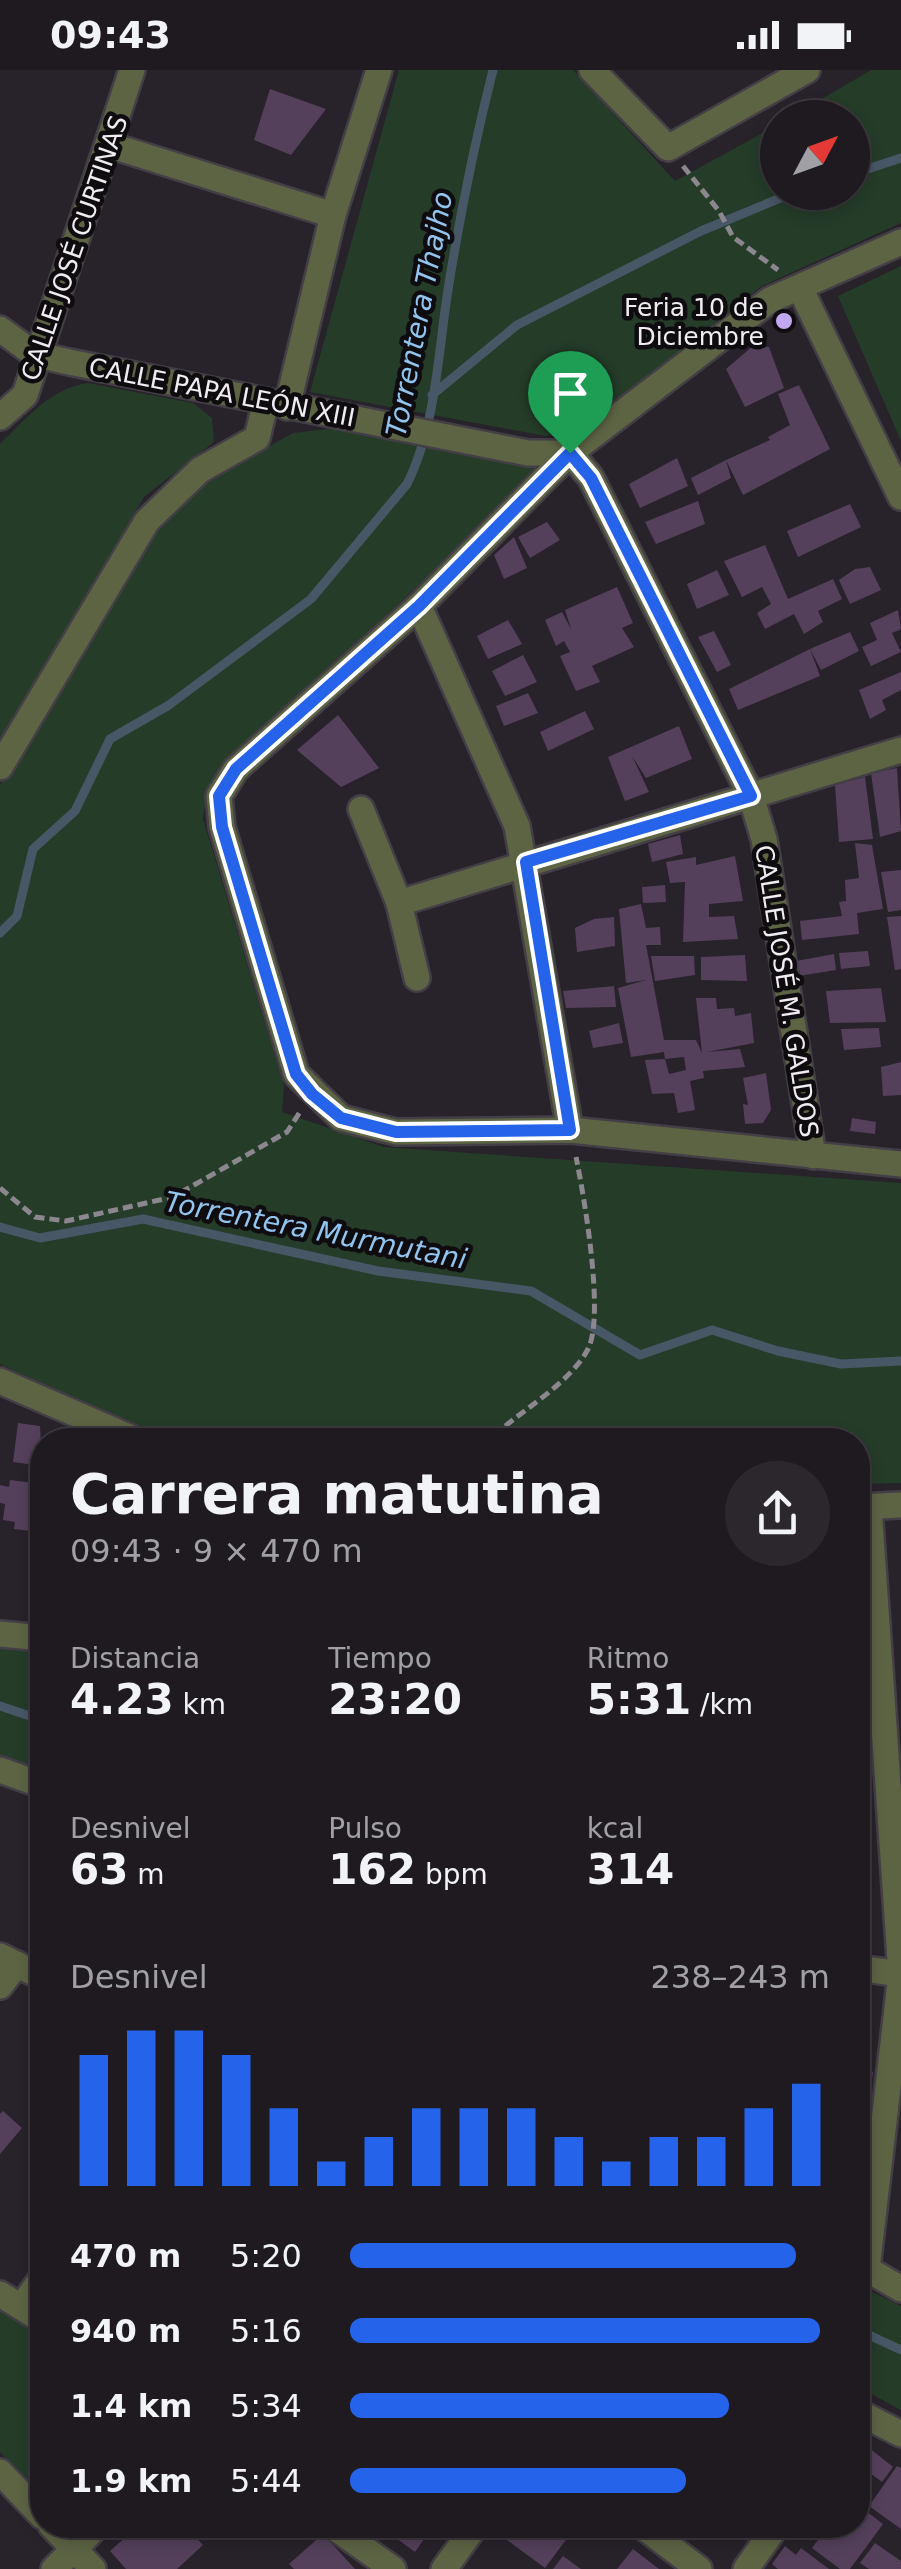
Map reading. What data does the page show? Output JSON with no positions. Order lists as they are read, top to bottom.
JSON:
{
  "streets": {
    "street": ["CALLE JOSÉ CURTINAS", "CALLE PAPA LEÓN XIII", "CALLE JOSÉ M. GALDOS"]
  },
  "crossings": [
    ["CALLE JOSÉ CURTINAS", "CALLE PAPA LEÓN XIII"],
    ["CALLE PAPA LEÓN XIII", "CALLE JOSÉ M. GALDOS"]
  ],
  "water": ["Torrentera Thajho", "Torrentera Murmutani"],
  "places": ["Feria 10 de Diciembre"],
  "north": "top right",
  "page": {
    "status": "09:43",
    "heading": ["Carrera matutina", "09:43 · 9 × 470 m"],
    "stats": [
      ["Distancia", "4.23 km"],
      ["Tiempo", "23:20"],
      ["Ritmo", "5:31 /km"],
      ["Desnivel", "63 m"],
      ["Pulso", "162 bpm"],
      ["kcal", "314"]
    ],
    "chart": ["Desnivel", "238–243 m"],
    "list": [
      {
        "name": "470 m",
        "note": "5:20"
      },
      {
        "name": "940 m",
        "note": "5:16"
      },
      {
        "name": "1.4 km",
        "note": "5:34"
      },
      {
        "name": "1.9 km",
        "note": "5:44"
      }
    ]
  }
}
